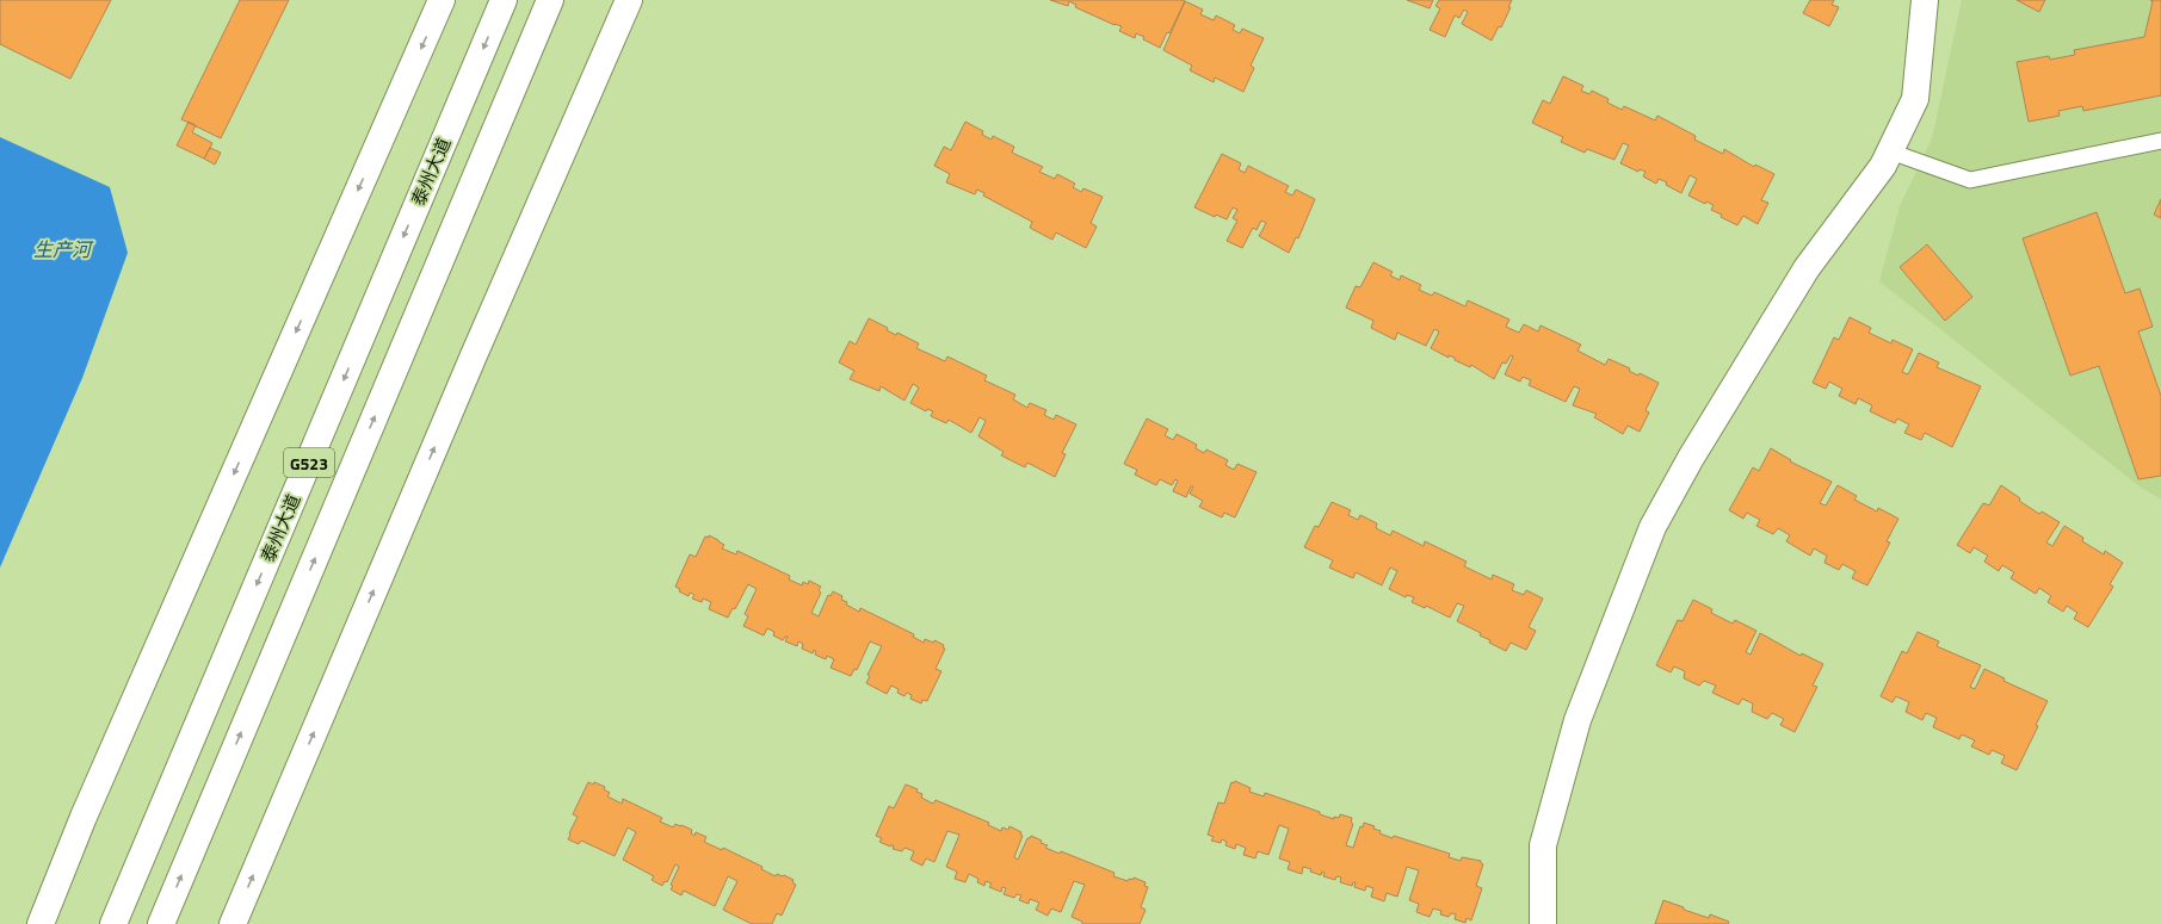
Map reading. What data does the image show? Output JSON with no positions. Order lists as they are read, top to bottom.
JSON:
{
  "streets": {
    "main road": ["泰州大道", "G523"]
  },
  "water": ["生产河"]
}
